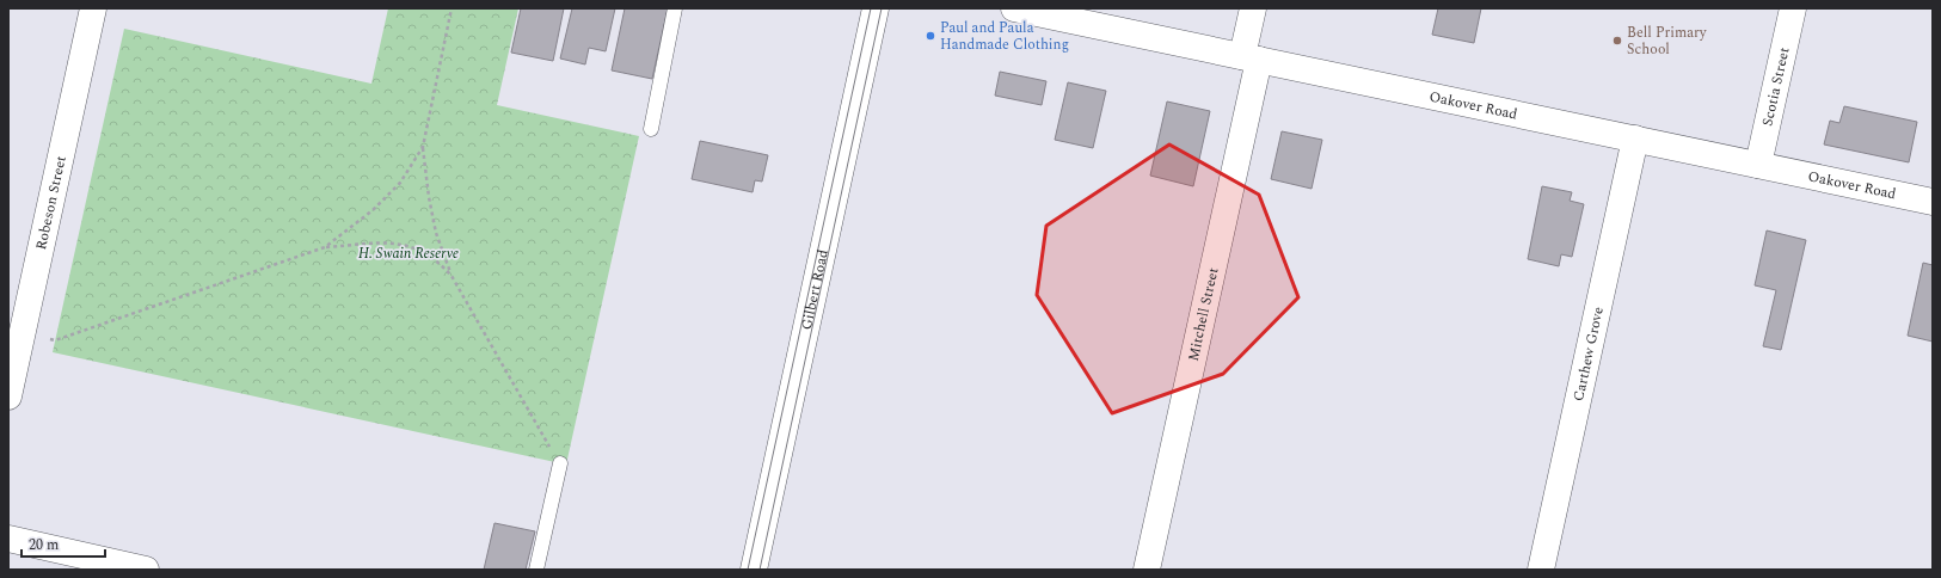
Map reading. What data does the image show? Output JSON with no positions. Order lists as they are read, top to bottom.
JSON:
{
  "streets": {
    "street": [
      "Scotia Street",
      "Oakover Road",
      "Robeson Street",
      "Gilbert Road",
      "Mitchell Street",
      "Carthew Grove"
    ]
  },
  "crossings": [
    ["Scotia Street", "Oakover Road"],
    ["Oakover Road", "Mitchell Street"],
    ["Oakover Road", "Carthew Grove"]
  ],
  "parks": ["H. Swain Reserve"],
  "places": ["Paul and Paula Handmade Clothing", "Bell Primary School"],
  "scale_bar": "20 m"
}
